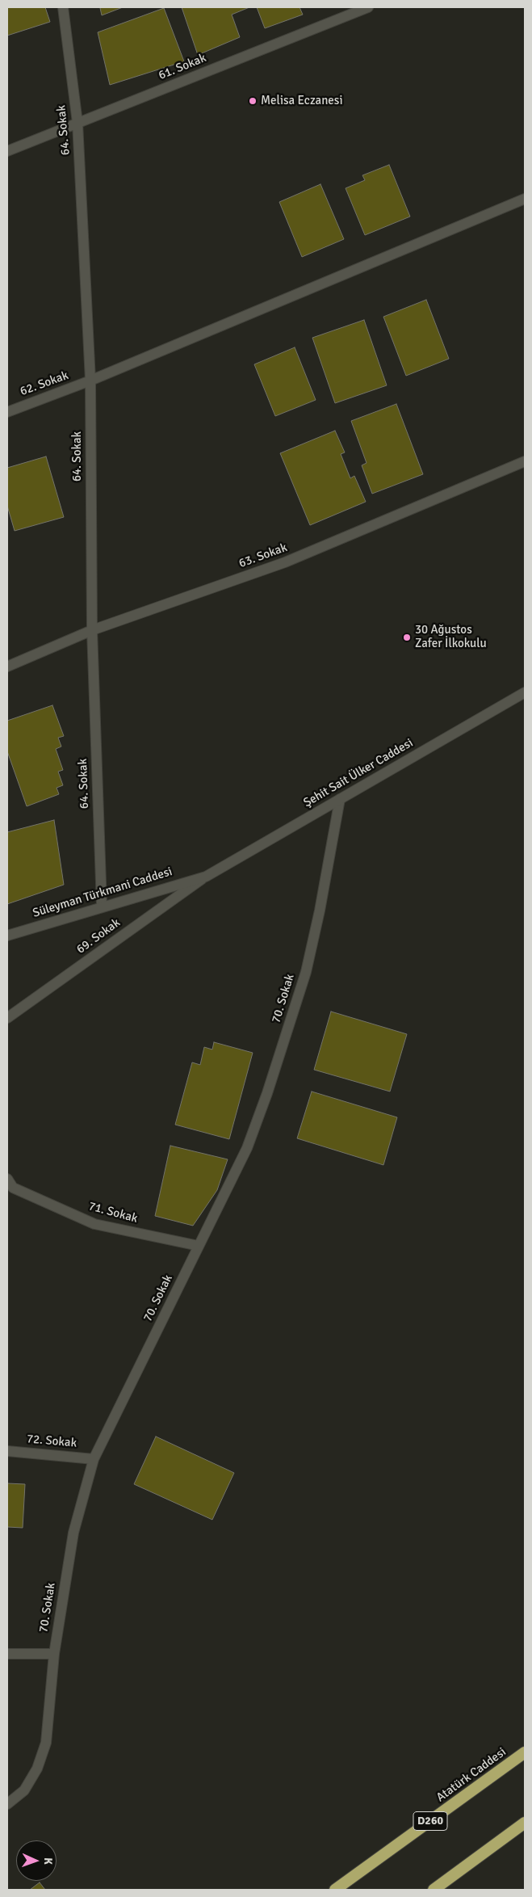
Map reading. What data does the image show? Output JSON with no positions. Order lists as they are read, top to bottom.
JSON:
{
  "streets": {
    "highway": ["Atatürk Caddesi", "D260"],
    "street": [
      "61. Sokak",
      "64. Sokak",
      "62. Sokak",
      "63. Sokak",
      "Şehit Sait Ülker Caddesi",
      "Süleyman Türkmani Caddesi",
      "69. Sokak",
      "70. Sokak",
      "71. Sokak",
      "72. Sokak"
    ]
  },
  "crossings": [
    ["61. Sokak", "64. Sokak"],
    ["64. Sokak", "62. Sokak"],
    ["64. Sokak", "63. Sokak"],
    ["64. Sokak", "Süleyman Türkmani Caddesi"],
    ["Şehit Sait Ülker Caddesi", "Süleyman Türkmani Caddesi"],
    ["Şehit Sait Ülker Caddesi", "69. Sokak"],
    ["Şehit Sait Ülker Caddesi", "70. Sokak"],
    ["Süleyman Türkmani Caddesi", "69. Sokak"],
    ["70. Sokak", "71. Sokak"],
    ["70. Sokak", "72. Sokak"]
  ],
  "places": ["Melisa Eczanesi", "30 Ağustos Zafer İlkokulu"],
  "north": "right"
}
